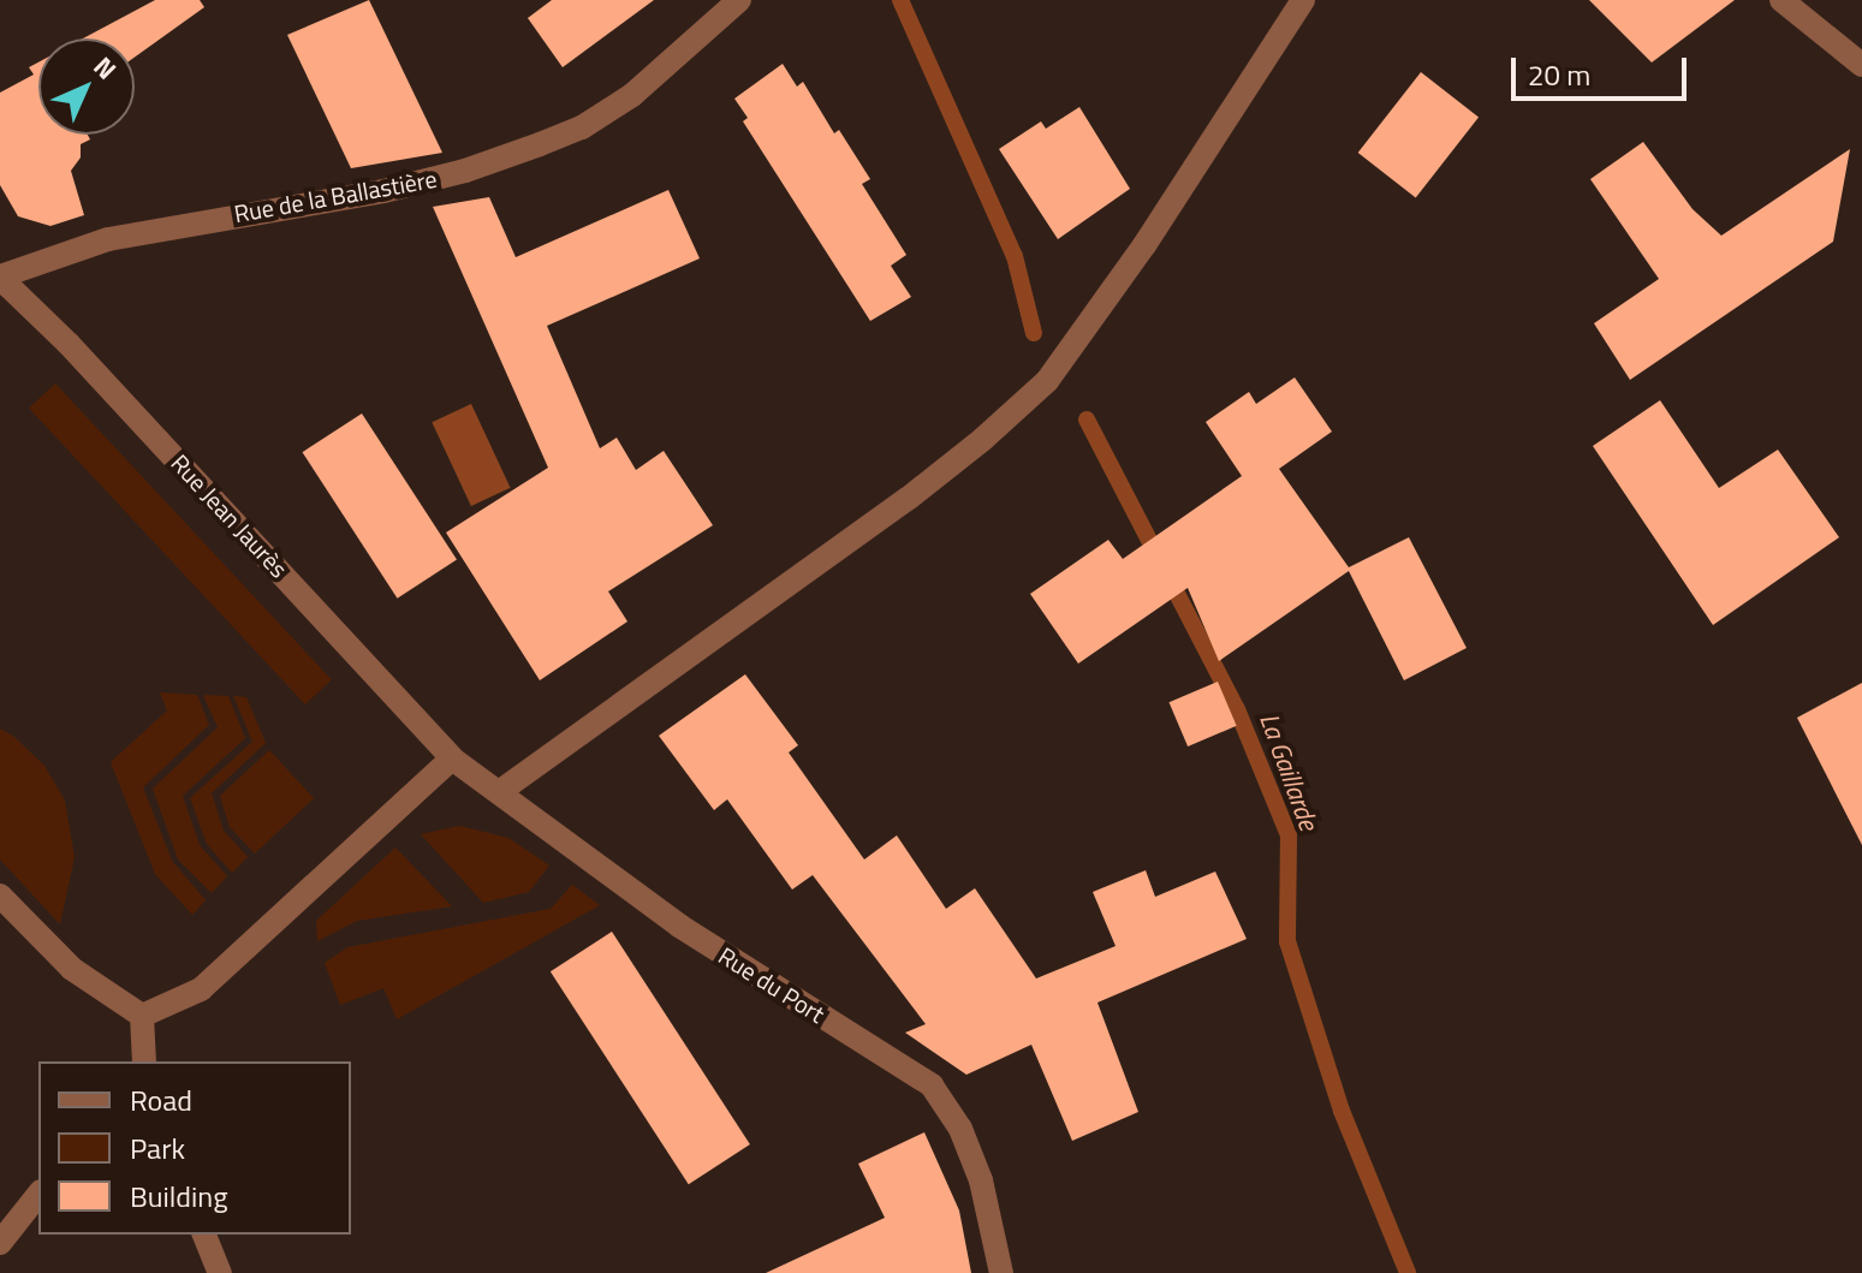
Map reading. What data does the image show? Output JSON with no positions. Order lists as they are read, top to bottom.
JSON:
{
  "streets": {
    "street": ["Rue de la Ballastière", "Rue Jean Jaurès", "Rue du Port"]
  },
  "crossings": [
    ["Rue de la Ballastière", "Rue Jean Jaurès"],
    ["Rue Jean Jaurès", "Rue du Port"]
  ],
  "water": ["La Gaillarde"],
  "legend": ["Road", "Park", "Building"],
  "scale_bar": "20 m",
  "north": "top right"
}
